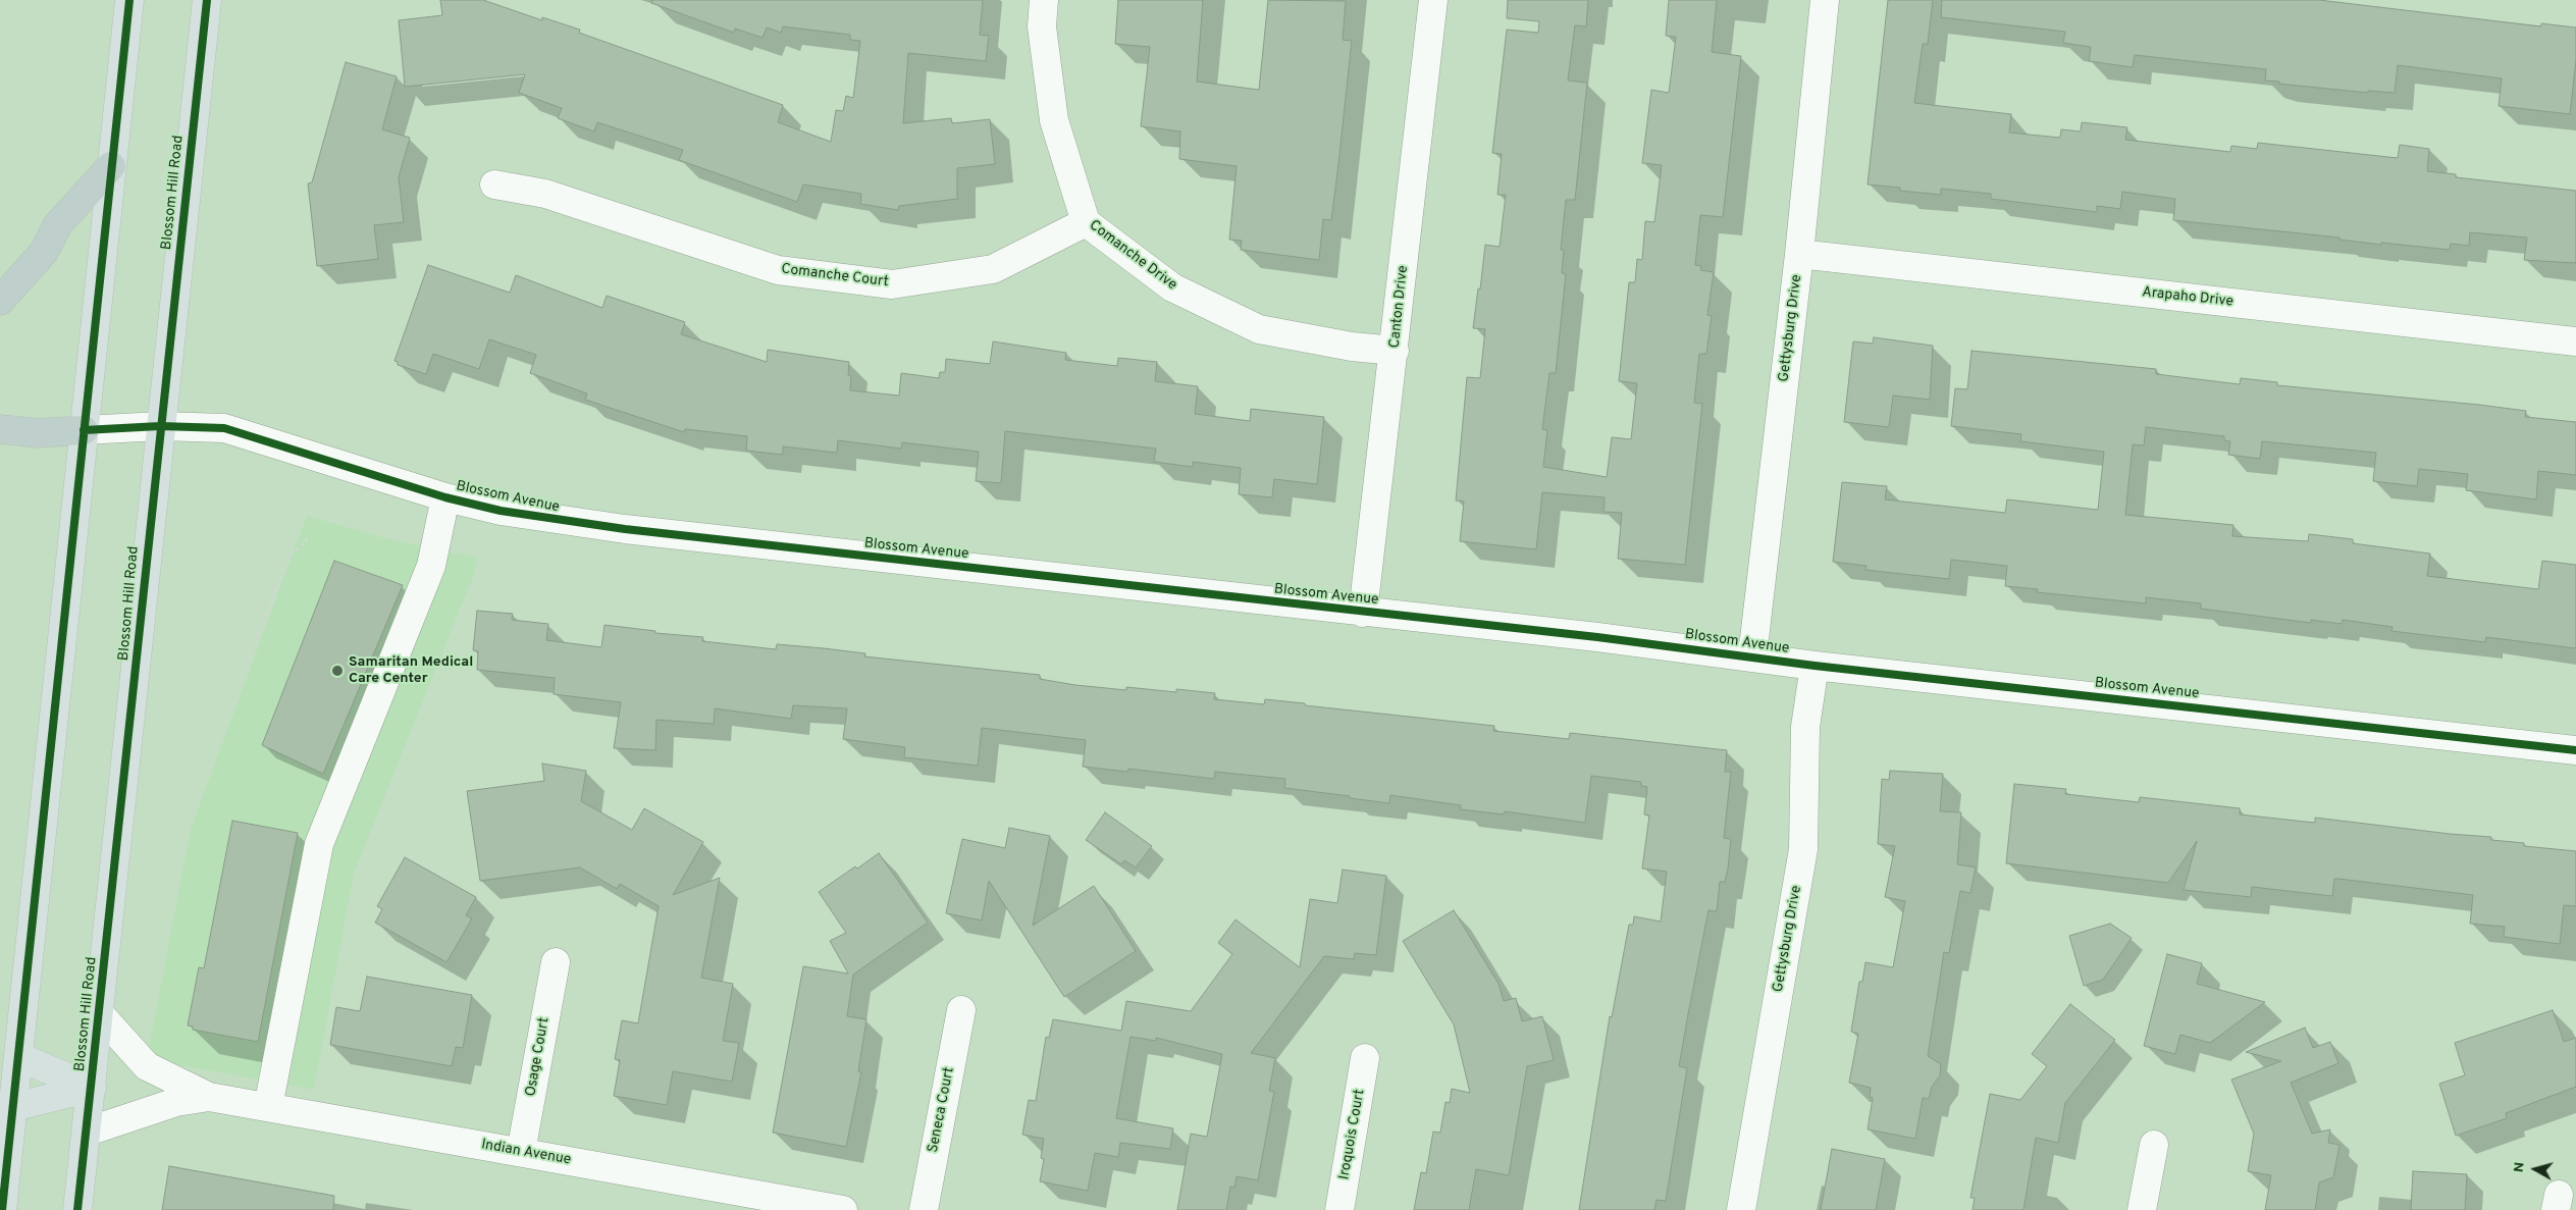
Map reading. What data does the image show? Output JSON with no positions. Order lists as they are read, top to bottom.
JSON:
{
  "streets": {
    "main road": ["Blossom Hill Road"],
    "street": [
      "Comanche Drive",
      "Comanche Court",
      "Arapaho Drive",
      "Canton Drive",
      "Gettysburg Drive",
      "Blossom Avenue",
      "Osage Court",
      "Seneca Court",
      "Iroquois Court",
      "Indian Avenue"
    ]
  },
  "crossings": [
    ["Blossom Hill Road", "Blossom Avenue"],
    ["Blossom Hill Road", "Indian Avenue"],
    ["Comanche Drive", "Comanche Court"],
    ["Comanche Drive", "Canton Drive"],
    ["Arapaho Drive", "Gettysburg Drive"],
    ["Canton Drive", "Blossom Avenue"],
    ["Gettysburg Drive", "Blossom Avenue"],
    ["Osage Court", "Indian Avenue"]
  ],
  "places": ["Samaritan Medical Care Center"],
  "north": "left"
}
